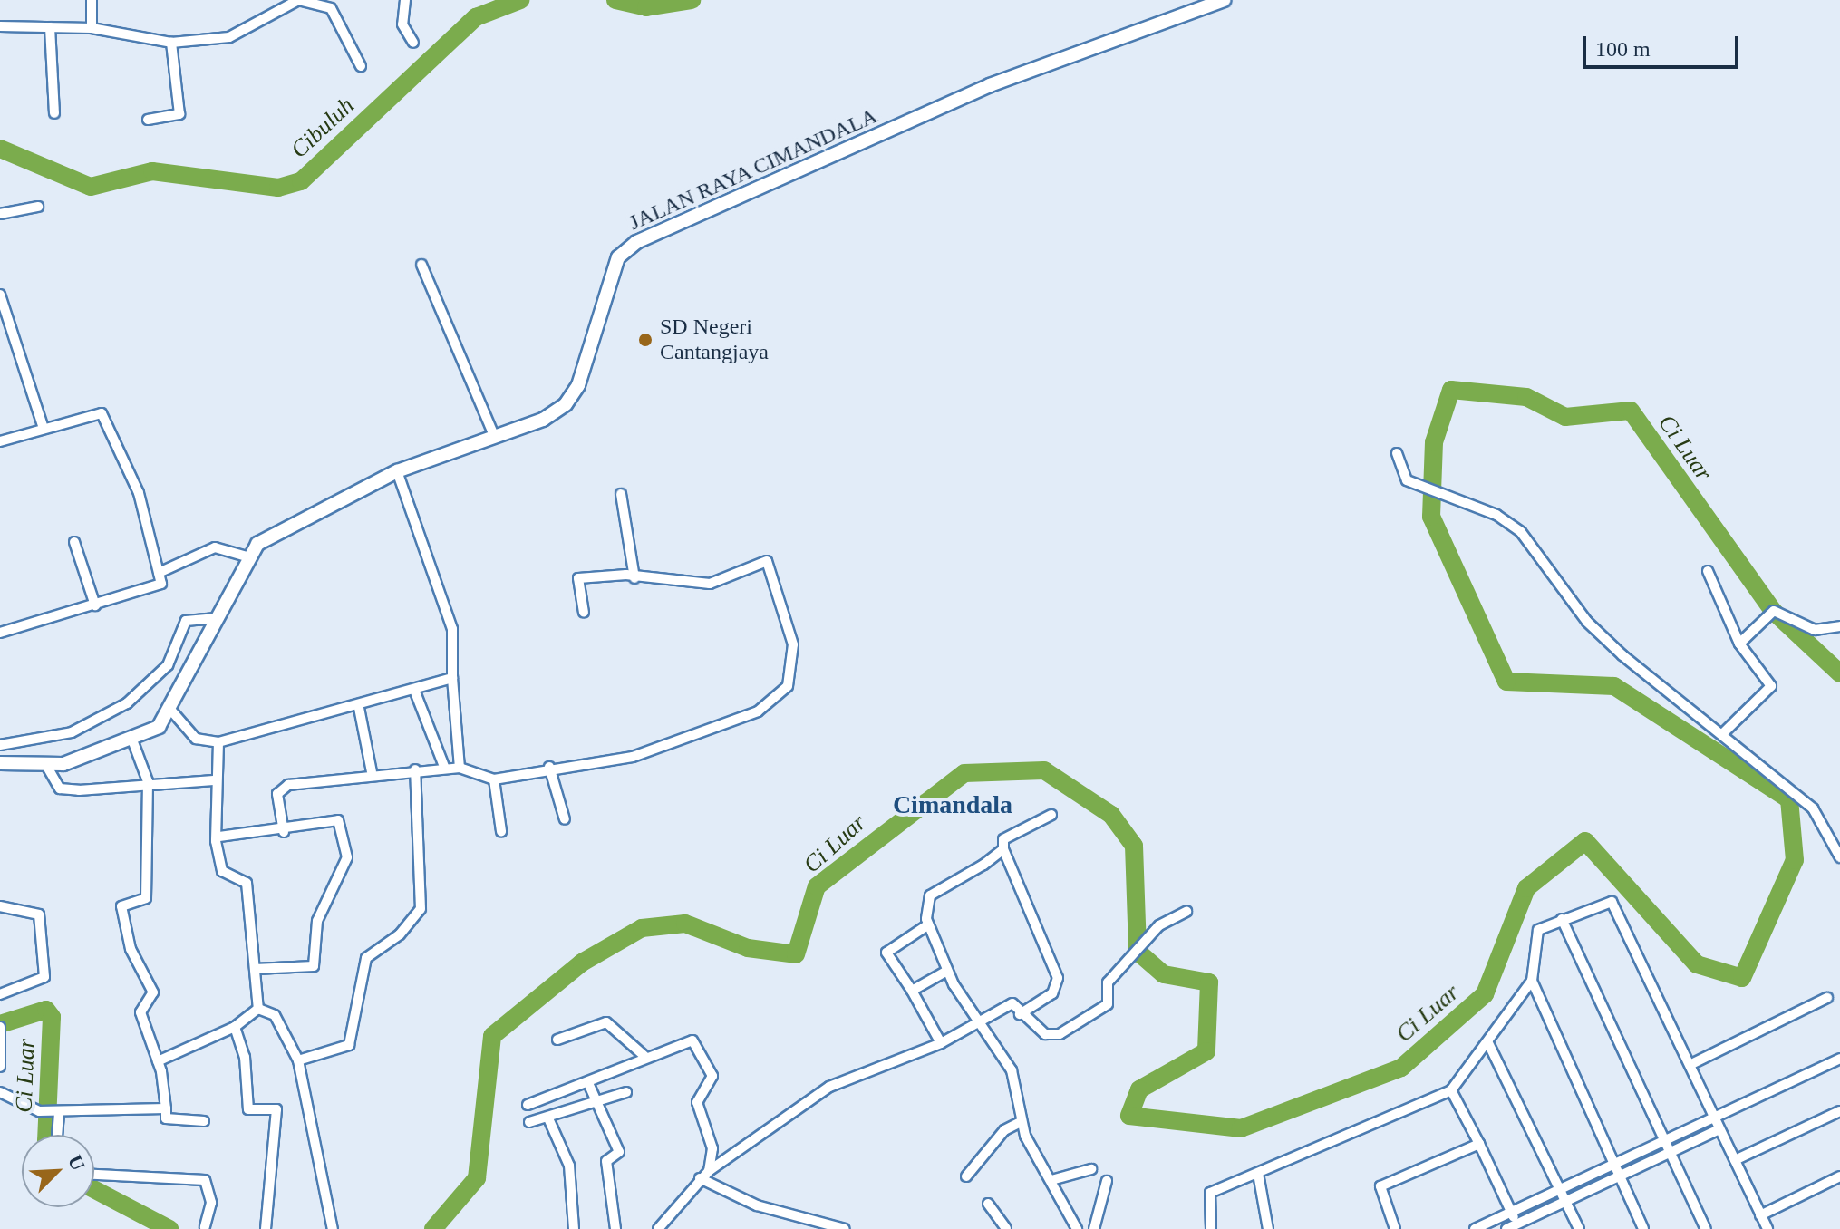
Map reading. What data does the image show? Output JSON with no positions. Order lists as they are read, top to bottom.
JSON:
{
  "streets": {
    "street": ["JALAN RAYA CIMANDALA"]
  },
  "districts": ["Cimandala"],
  "water": ["Cibuluh", "Ci Luar"],
  "places": ["SD Negeri Cantangjaya"],
  "scale_bar": "100 m",
  "north": "top right"
}
